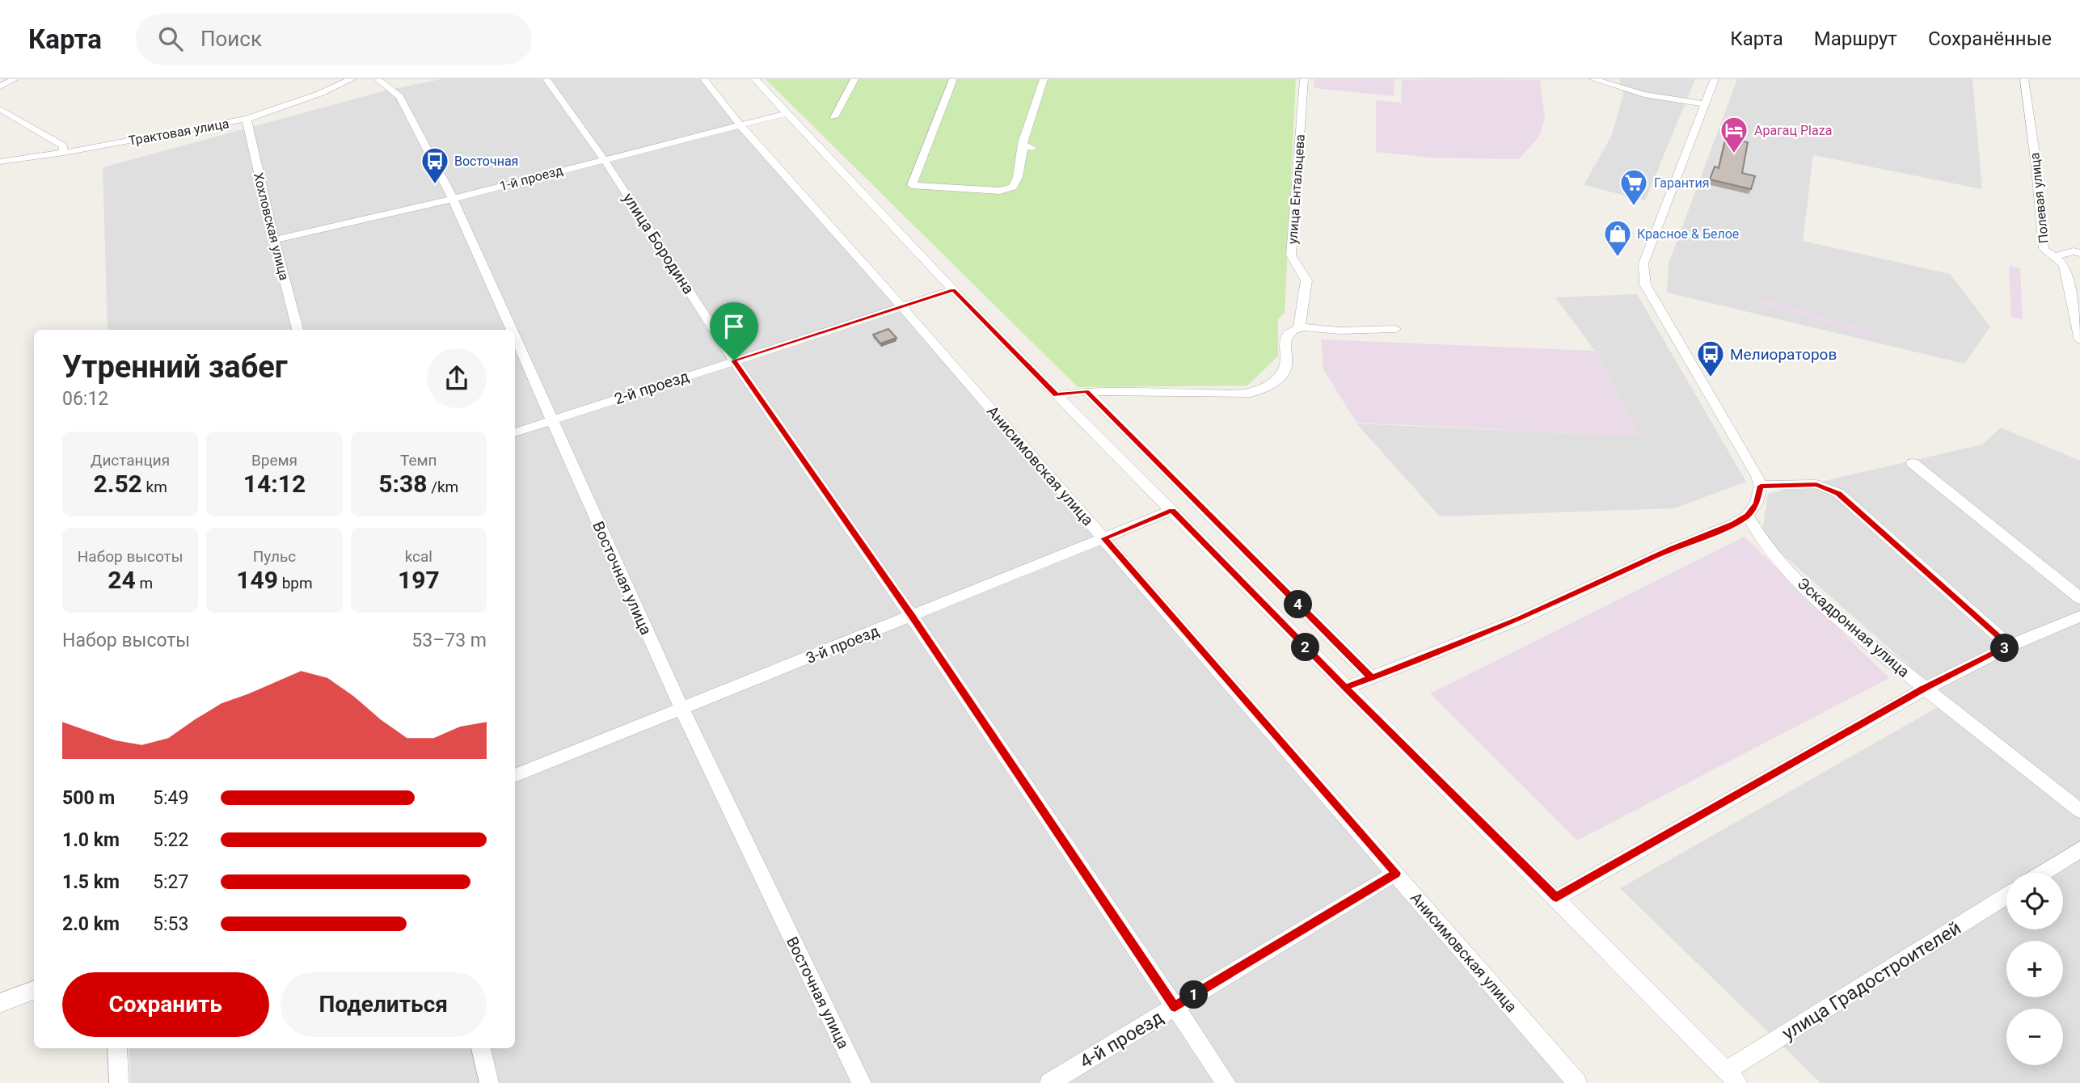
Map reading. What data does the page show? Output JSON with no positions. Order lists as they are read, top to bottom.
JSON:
{
  "streets": {
    "street": [
      "Трактовая улица",
      "1-й проезд",
      "улица Ентальцева",
      "Полевая улица",
      "Хохловская улица",
      "улица Бородина",
      "2-й проезд",
      "Анисимовская улица",
      "Восточная улица",
      "Эскадронная улица",
      "3-й проезд",
      "улица Градостроителей",
      "4-й проезд"
    ]
  },
  "crossings": [
    ["Трактовая улица", "Хохловская улица"],
    ["1-й проезд", "Хохловская улица"],
    ["1-й проезд", "улица Бородина"],
    ["1-й проезд", "Анисимовская улица"],
    ["1-й проезд", "Восточная улица"],
    ["улица Бородина", "2-й проезд"],
    ["улица Бородина", "3-й проезд"],
    ["улица Бородина", "4-й проезд"],
    ["2-й проезд", "Анисимовская улица"],
    ["2-й проезд", "Восточная улица"],
    ["Анисимовская улица", "3-й проезд"],
    ["Анисимовская улица", "4-й проезд"],
    ["Восточная улица", "3-й проезд"]
  ],
  "places": {
    "hotel": ["Арагац Plaza"],
    "bus stop": ["Восточная", "Мелиораторов"],
    "supermarket": ["Гарантия"],
    "shop": ["Красное & Белое"]
  },
  "page": {
    "header": "Карта",
    "search": "Поиск",
    "nav": ["Карта", "Маршрут", "Сохранённые"],
    "heading": ["Утренний забег", "06:12"],
    "stats": [
      ["Дистанция", "2.52 km"],
      ["Время", "14:12"],
      ["Темп", "5:38 /km"],
      ["Набор высоты", "24 m"],
      ["Пульс", "149 bpm"],
      ["kcal", "197"]
    ],
    "pins": [
      "4",
      "2",
      "3",
      "1"
    ],
    "chart": ["Набор высоты", "53–73 m"],
    "list": [
      {
        "name": "500 m",
        "note": "5:49"
      },
      {
        "name": "1.0 km",
        "note": "5:22"
      },
      {
        "name": "1.5 km",
        "note": "5:27"
      },
      {
        "name": "2.0 km",
        "note": "5:53"
      }
    ],
    "map_buttons": ["+", "−"],
    "buttons": ["Сохранить", "Поделиться"]
  }
}
